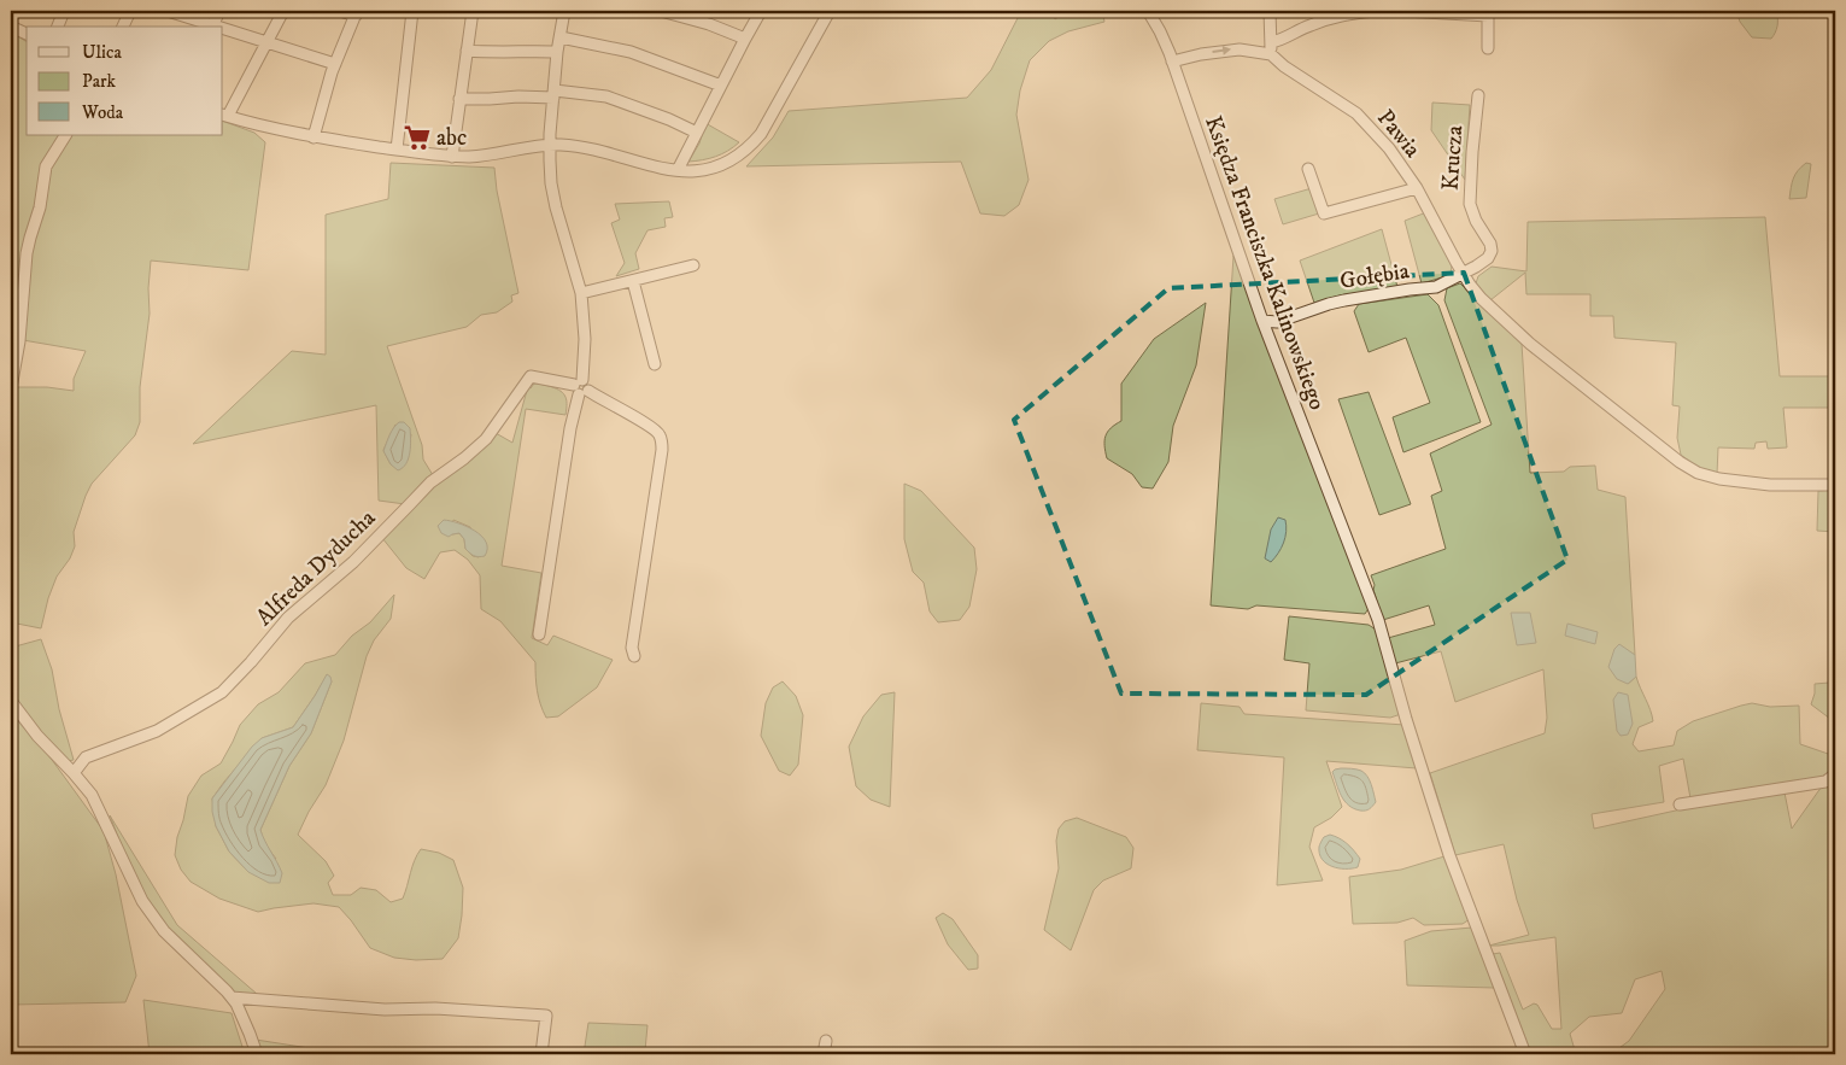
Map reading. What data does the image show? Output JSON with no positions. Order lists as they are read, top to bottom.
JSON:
{
  "streets": {
    "street": [
      "Pawia",
      "Krucza",
      "Księdza Franciszka Kalinowskiego",
      "Gołębia",
      "Alfreda Dyducha"
    ]
  },
  "crossings": [
    ["Pawia", "Krucza"],
    ["Pawia", "Księdza Franciszka Kalinowskiego"],
    ["Pawia", "Gołębia"],
    ["Krucza", "Gołębia"],
    ["Księdza Franciszka Kalinowskiego", "Gołębia"]
  ],
  "places": {
    "supermarket": ["abc"]
  },
  "legend": ["Ulica", "Park", "Woda"]
}
